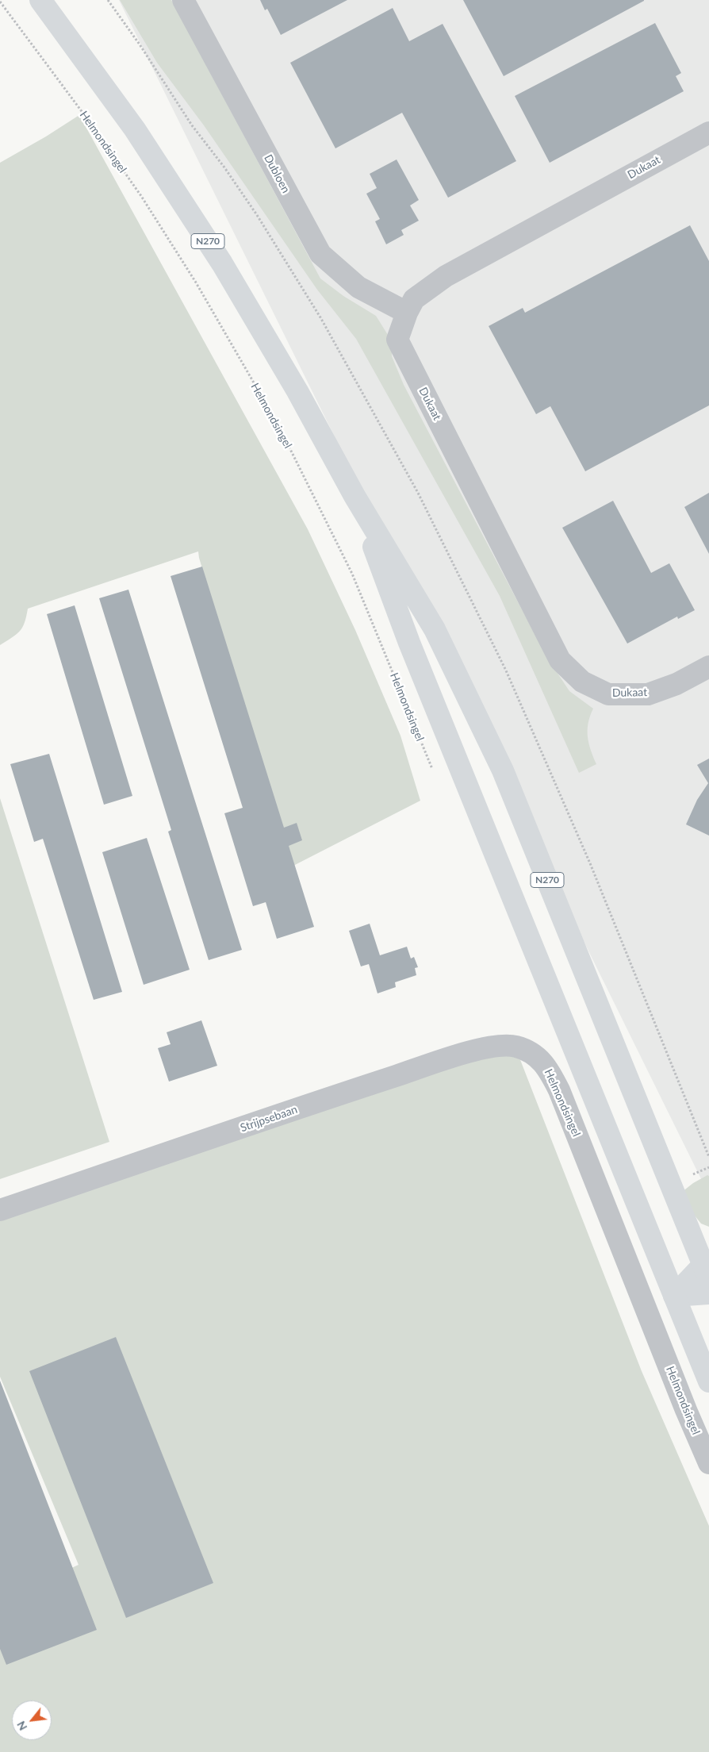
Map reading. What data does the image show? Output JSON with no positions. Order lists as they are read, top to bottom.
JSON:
{
  "streets": {
    "main road": ["N270"],
    "street": [
      "Helmondsingel",
      "Dukaat",
      "Dubloen",
      "Strijpsebaan"
    ]
  },
  "crossings": [
    ["Helmondsingel", "Strijpsebaan"],
    ["Dukaat", "Dubloen"]
  ],
  "north": "bottom left"
}
